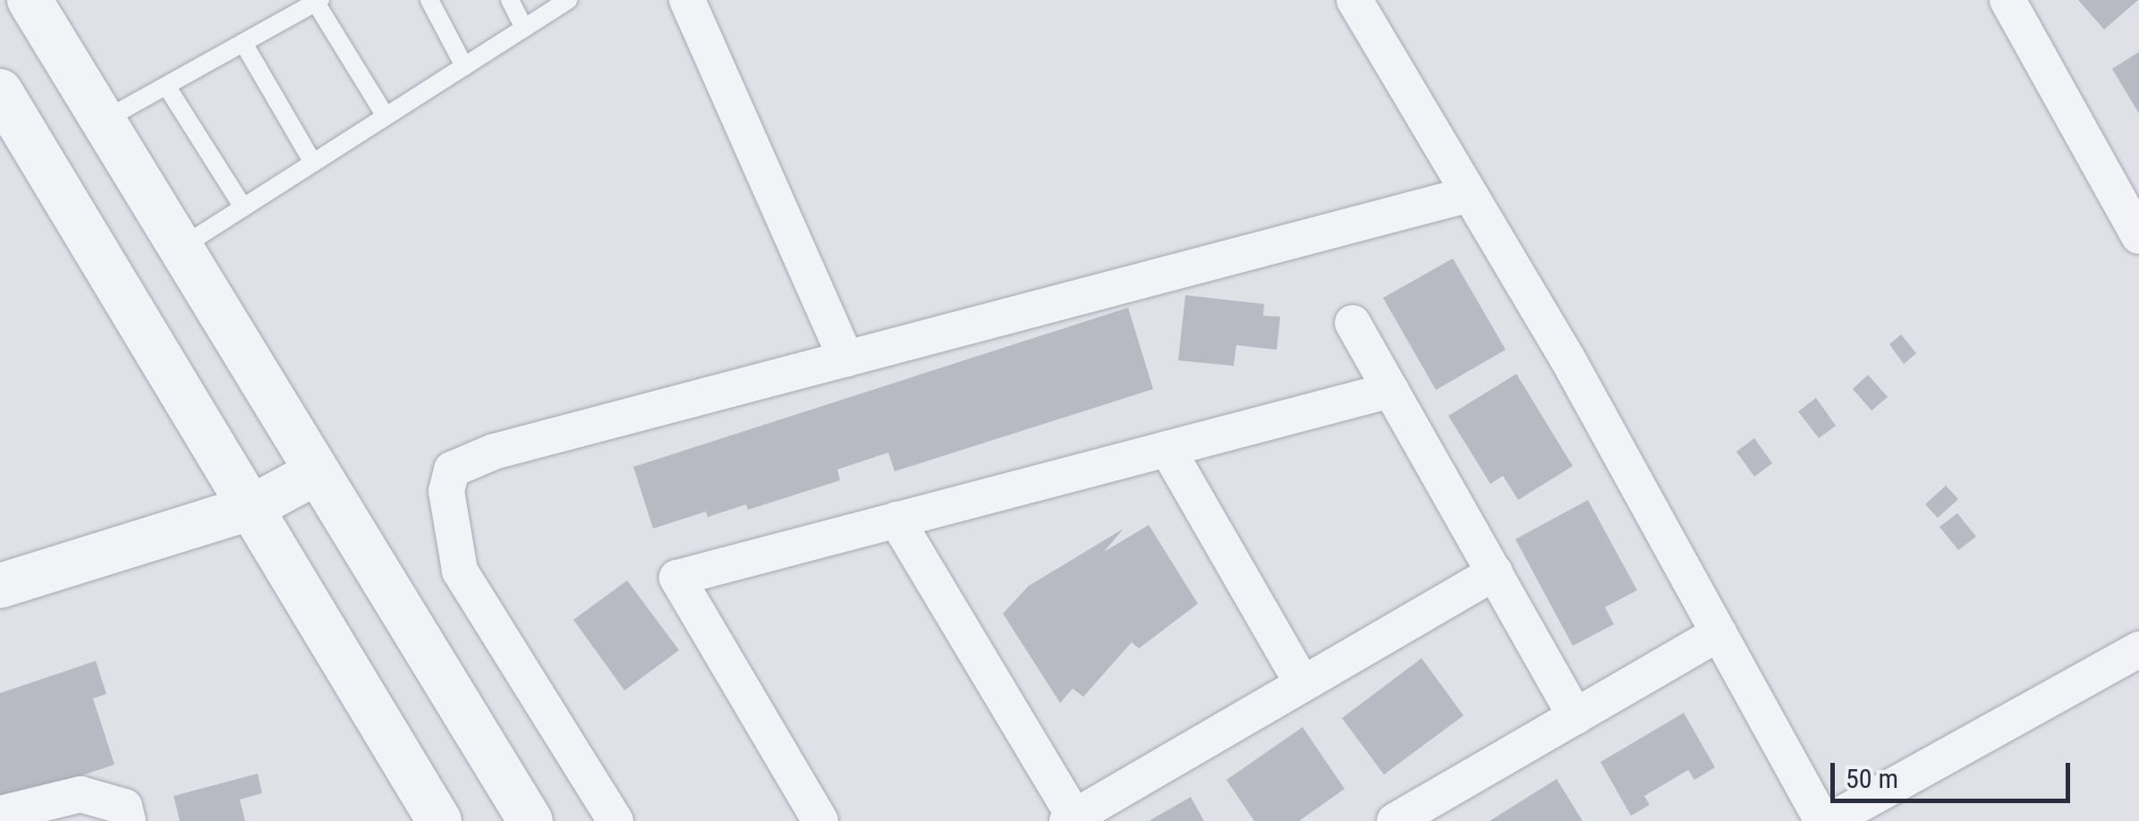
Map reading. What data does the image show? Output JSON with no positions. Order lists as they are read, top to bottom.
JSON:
{
  "scale_bar": "50 m"
}
